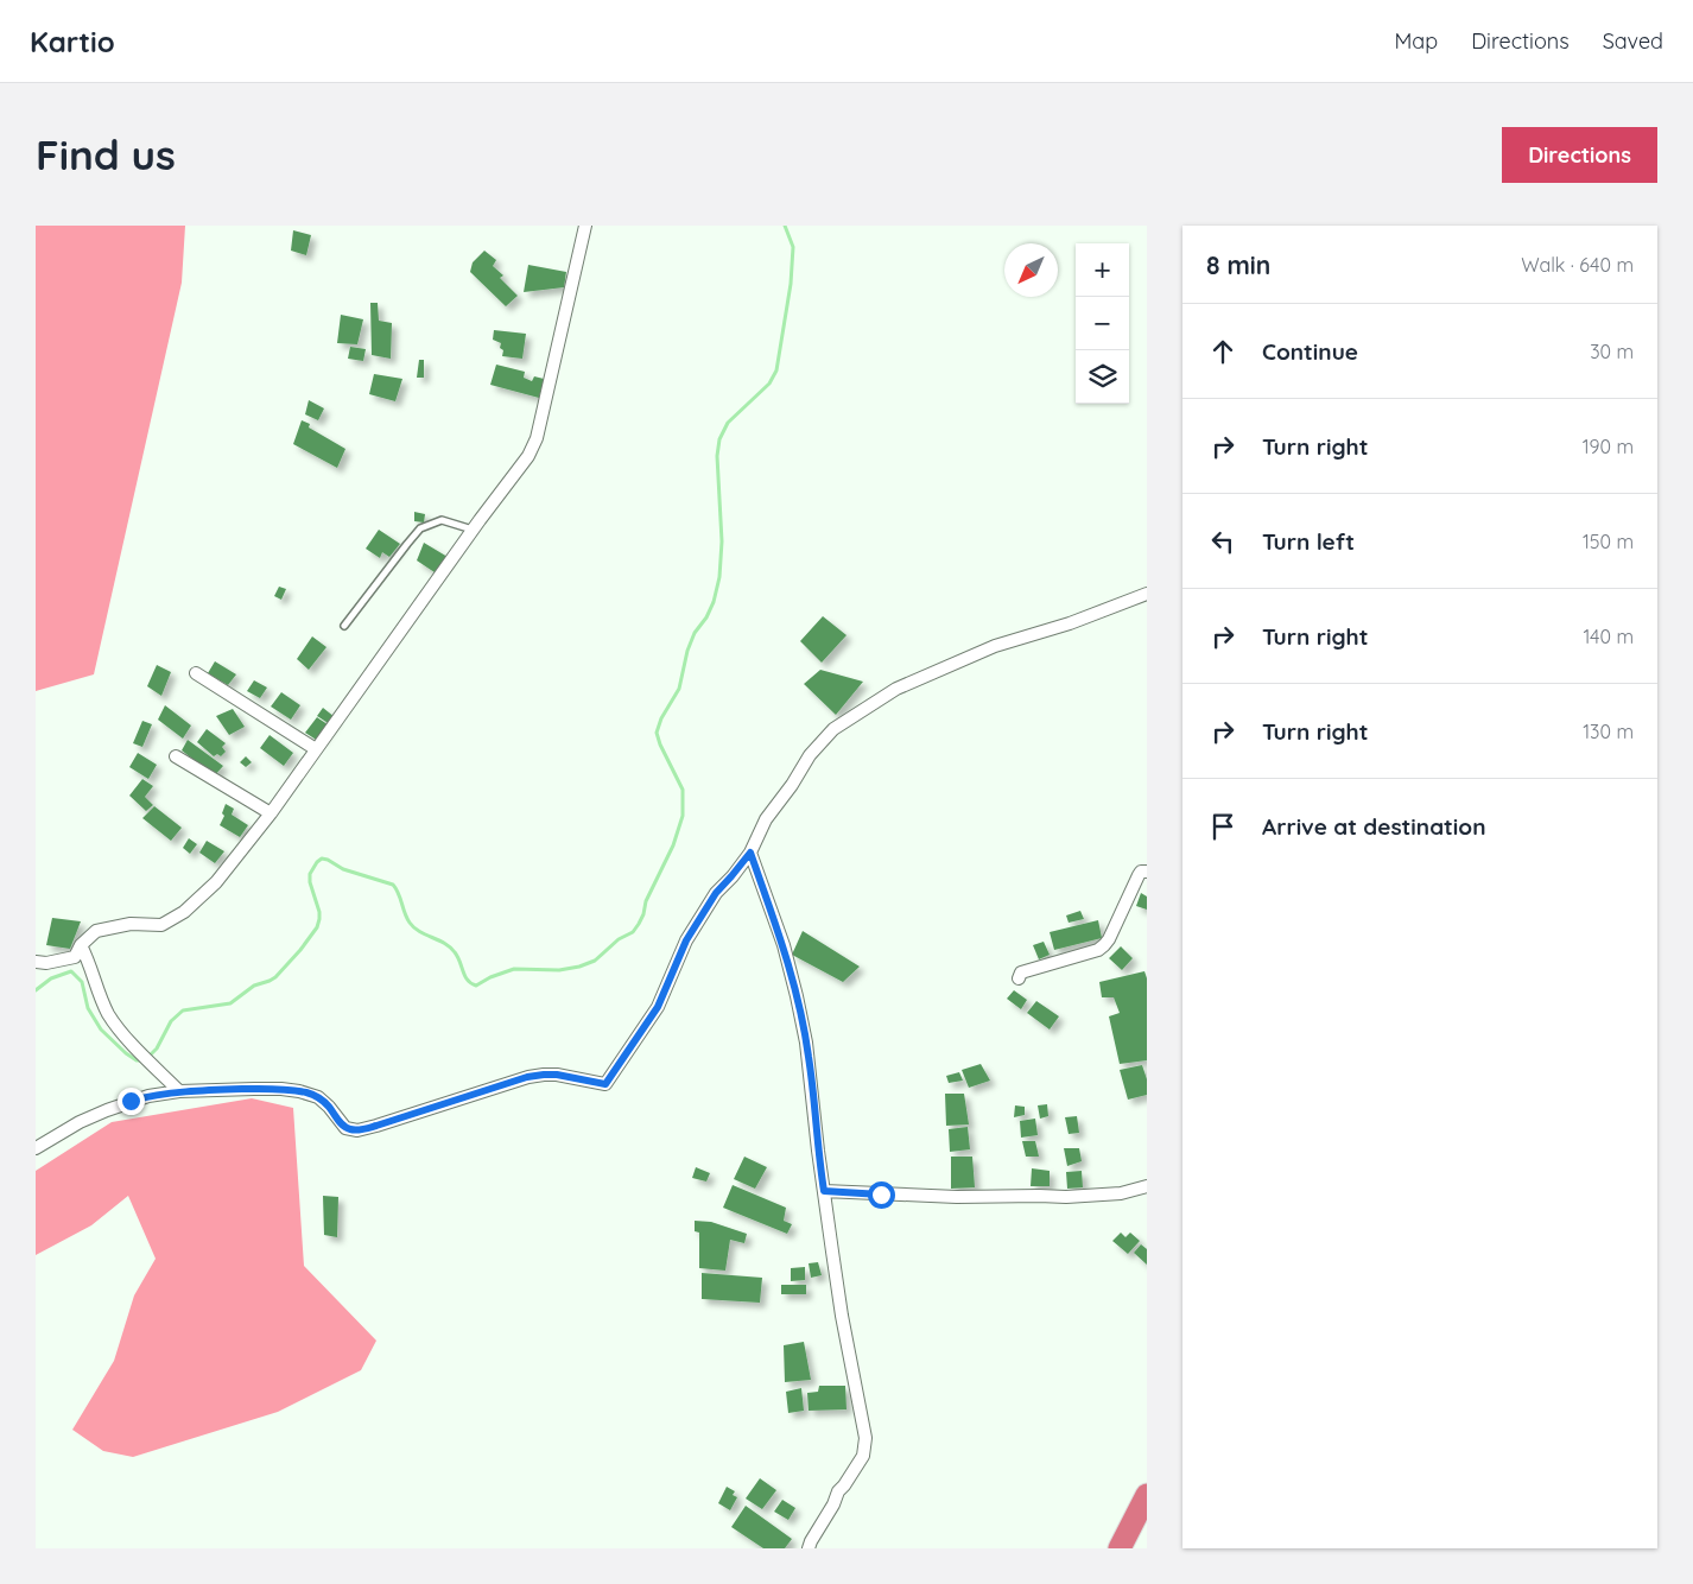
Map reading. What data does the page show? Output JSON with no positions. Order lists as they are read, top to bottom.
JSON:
{
  "north": "bottom left",
  "page": {
    "header": "Kartio",
    "nav": ["Map", "Directions", "Saved"],
    "buttons": "Directions",
    "title": "Find us",
    "heading": ["8 min", "Walk · 640 m"],
    "map_buttons": ["+", "−"],
    "list": [
      ["Continue", "30 m"],
      ["Turn right", "190 m"],
      ["Turn left", "150 m"],
      ["Turn right", "140 m"],
      ["Turn right", "130 m"],
      "Arrive at destination"
    ]
  }
}
